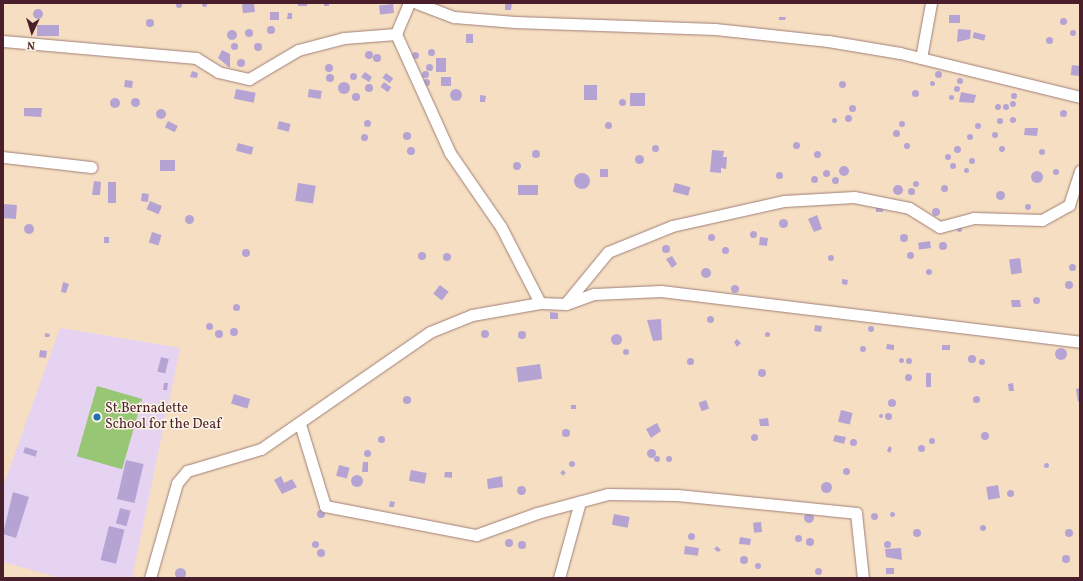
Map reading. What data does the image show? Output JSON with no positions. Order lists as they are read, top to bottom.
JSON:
{
  "places": ["St.Bernadette School for the Deaf"],
  "north": "bottom"
}
